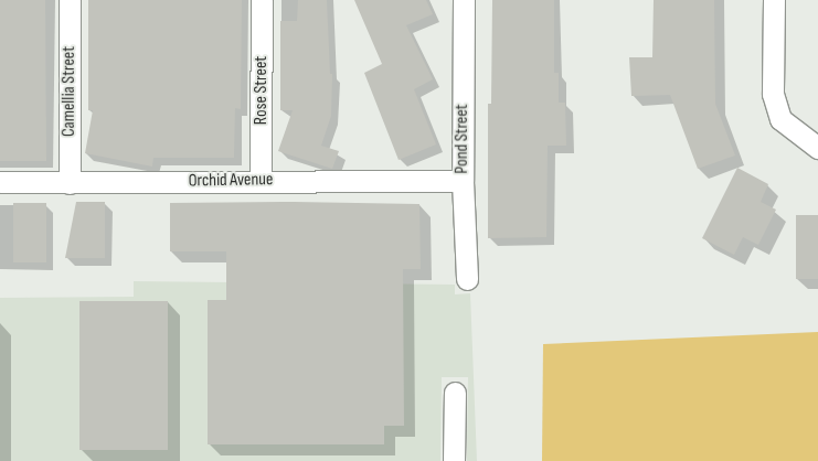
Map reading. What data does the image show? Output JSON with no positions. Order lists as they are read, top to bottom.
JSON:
{
  "streets": {
    "street": [
      "Rose Street",
      "Camellia Street",
      "Pond Street",
      "Orchid Avenue"
    ]
  },
  "crossings": [
    ["Rose Street", "Orchid Avenue"],
    ["Camellia Street", "Orchid Avenue"],
    ["Pond Street", "Orchid Avenue"]
  ]
}
